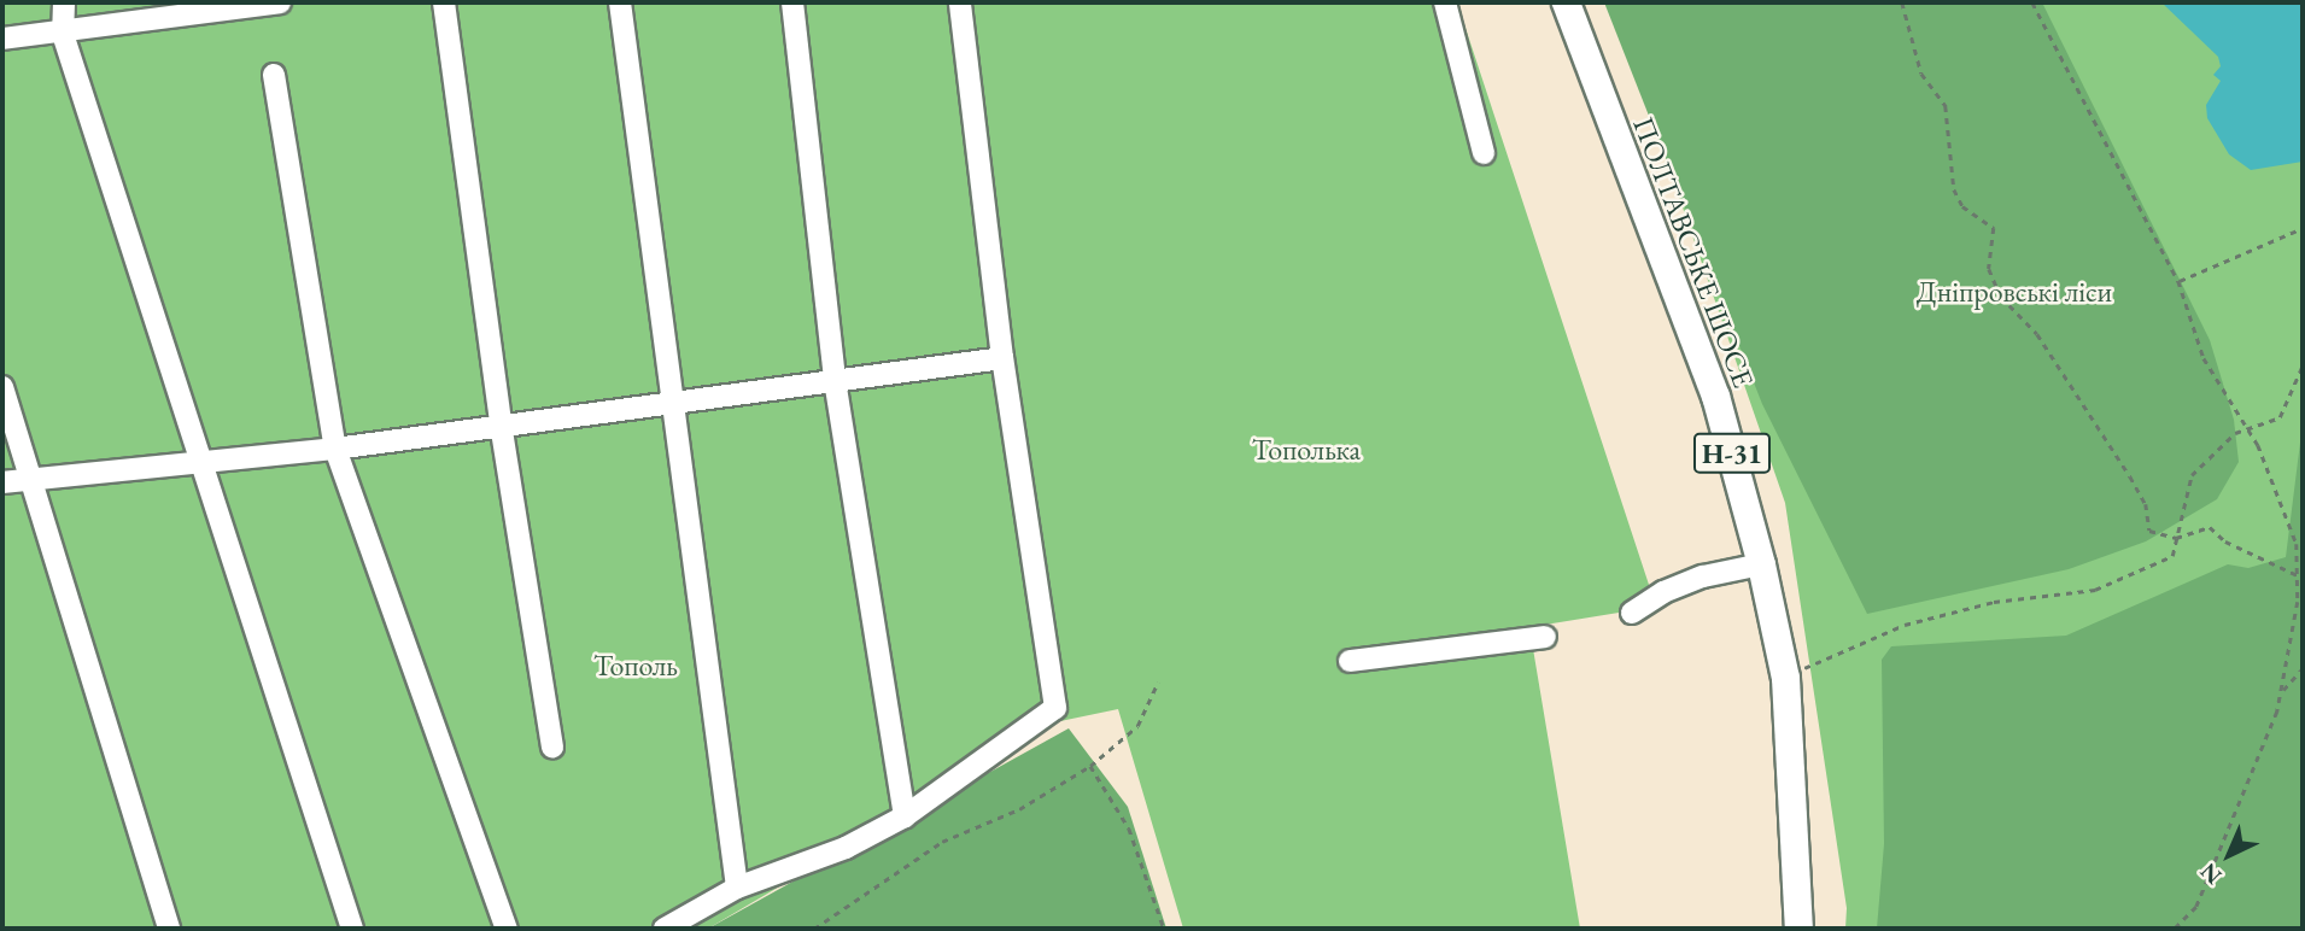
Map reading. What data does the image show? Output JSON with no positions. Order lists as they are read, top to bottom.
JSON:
{
  "streets": {
    "main road": ["ПОЛТАВСЬКЕ ШОСЕ", "Н-31"]
  },
  "parks": ["Дніпровські ліси", "Тополька", "Тополь"],
  "north": "bottom left"
}
